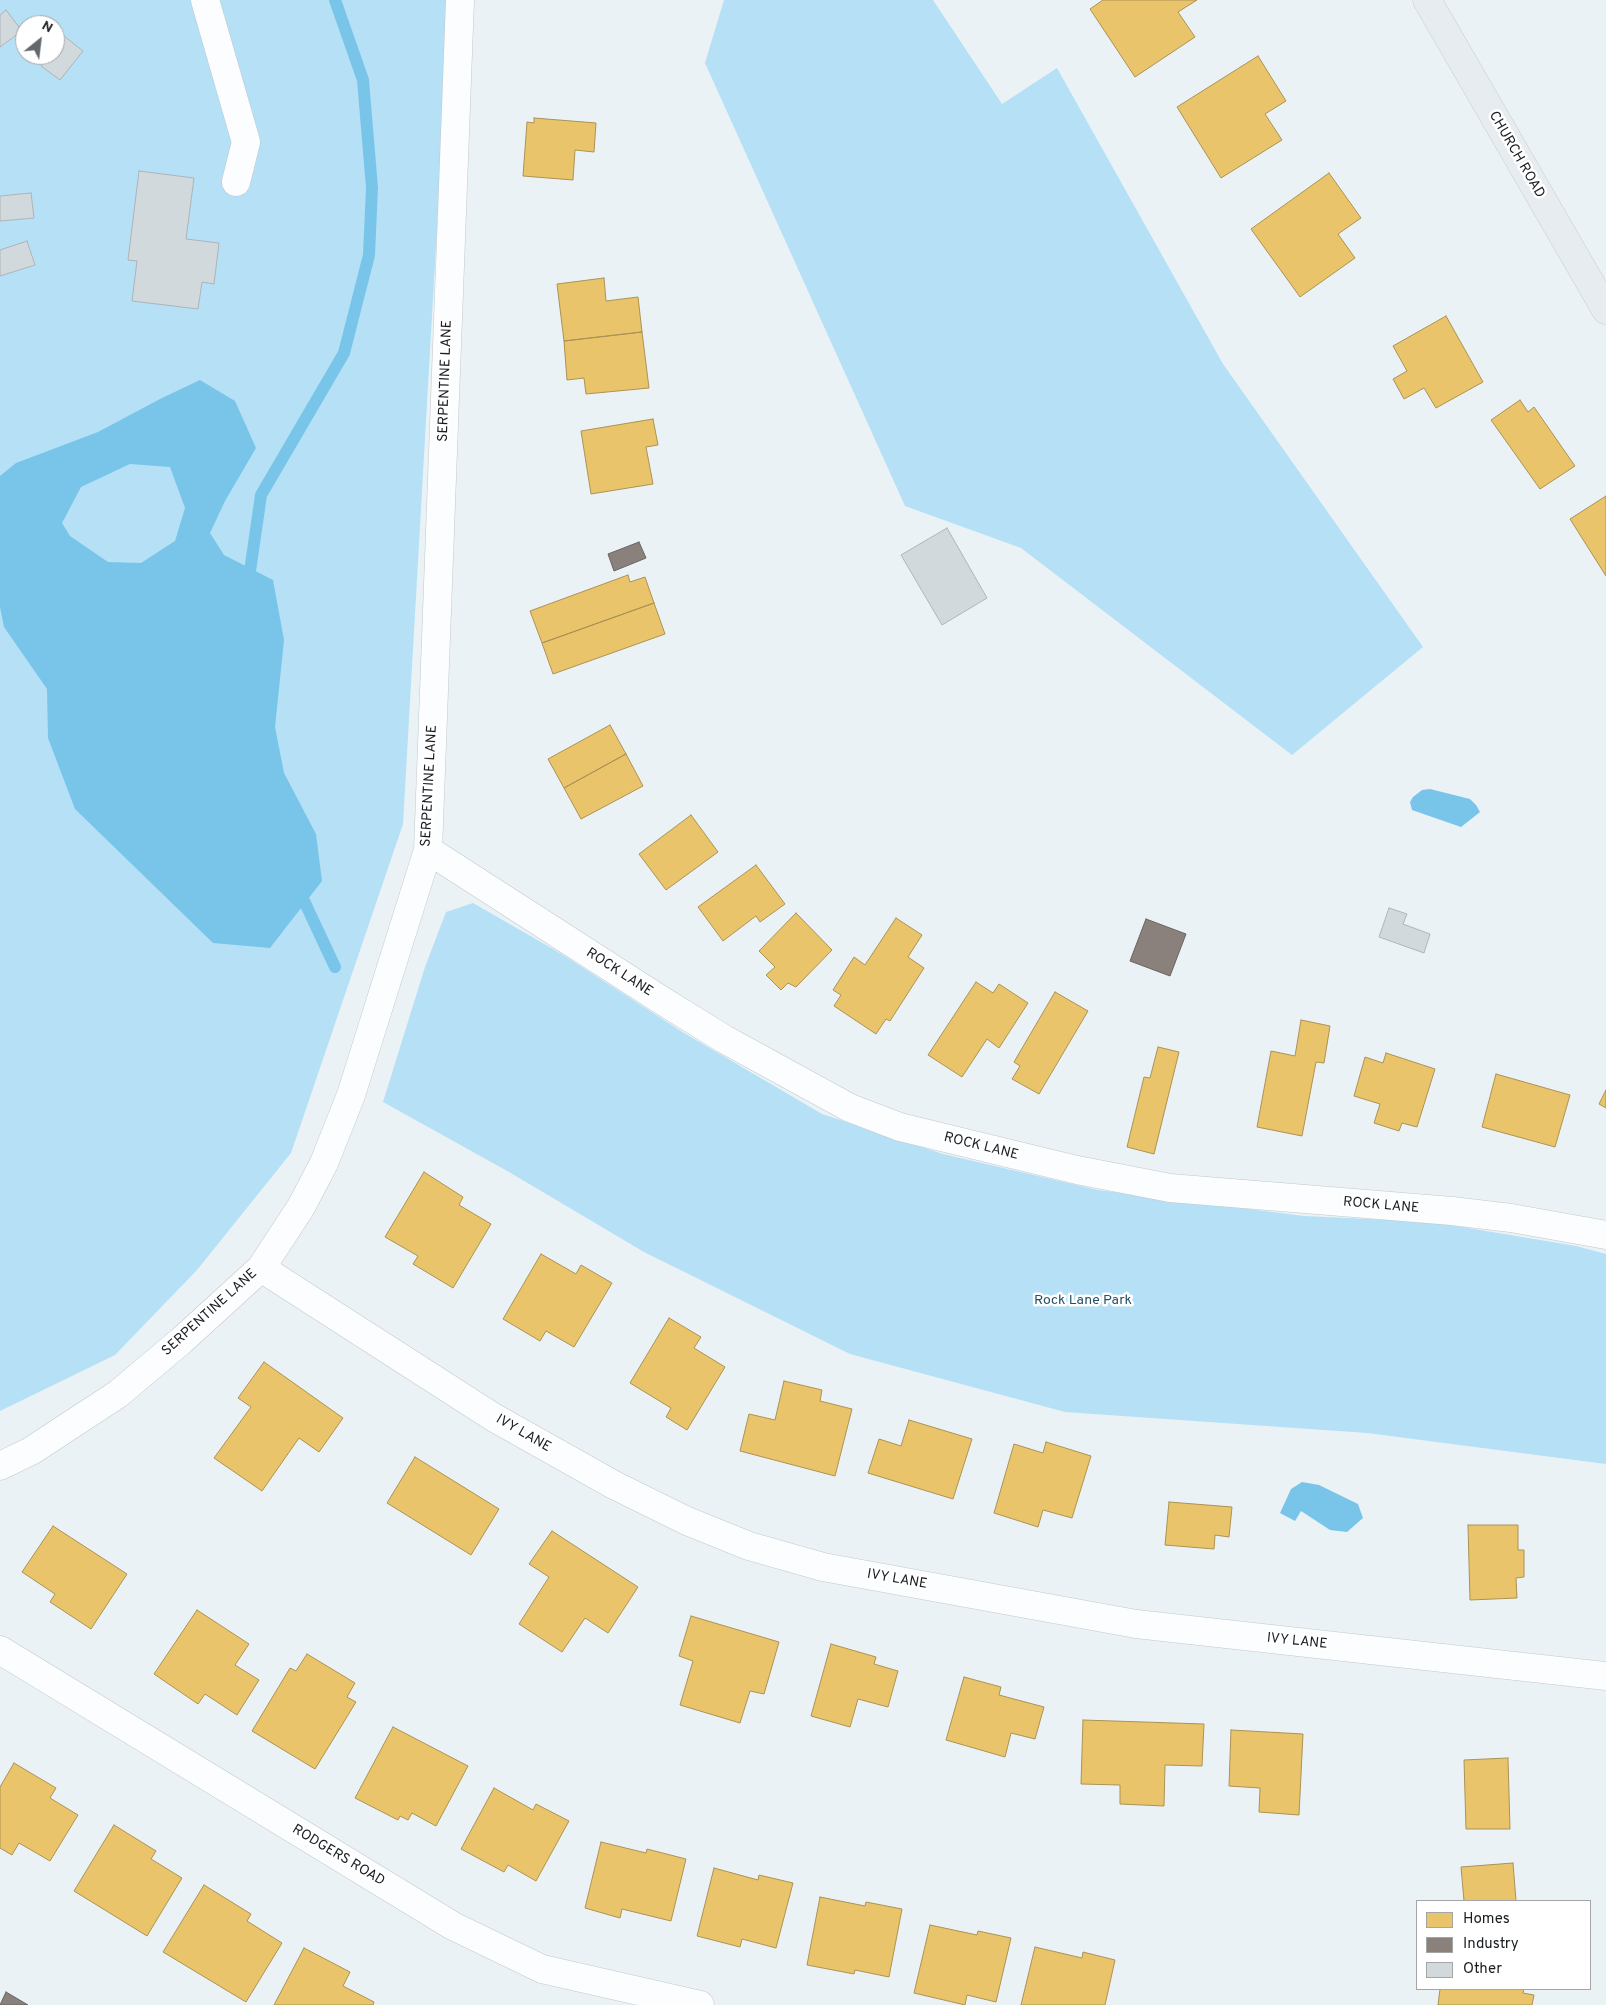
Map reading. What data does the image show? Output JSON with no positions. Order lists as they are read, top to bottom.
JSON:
{
  "streets": {
    "main road": ["CHURCH ROAD"],
    "street": [
      "SERPENTINE LANE",
      "ROCK LANE",
      "IVY LANE",
      "RODGERS ROAD"
    ]
  },
  "crossings": [
    ["SERPENTINE LANE", "ROCK LANE"],
    ["SERPENTINE LANE", "IVY LANE"]
  ],
  "parks": ["Rock Lane Park"],
  "legend": ["Homes", "Industry", "Other"],
  "north": "top right"
}
